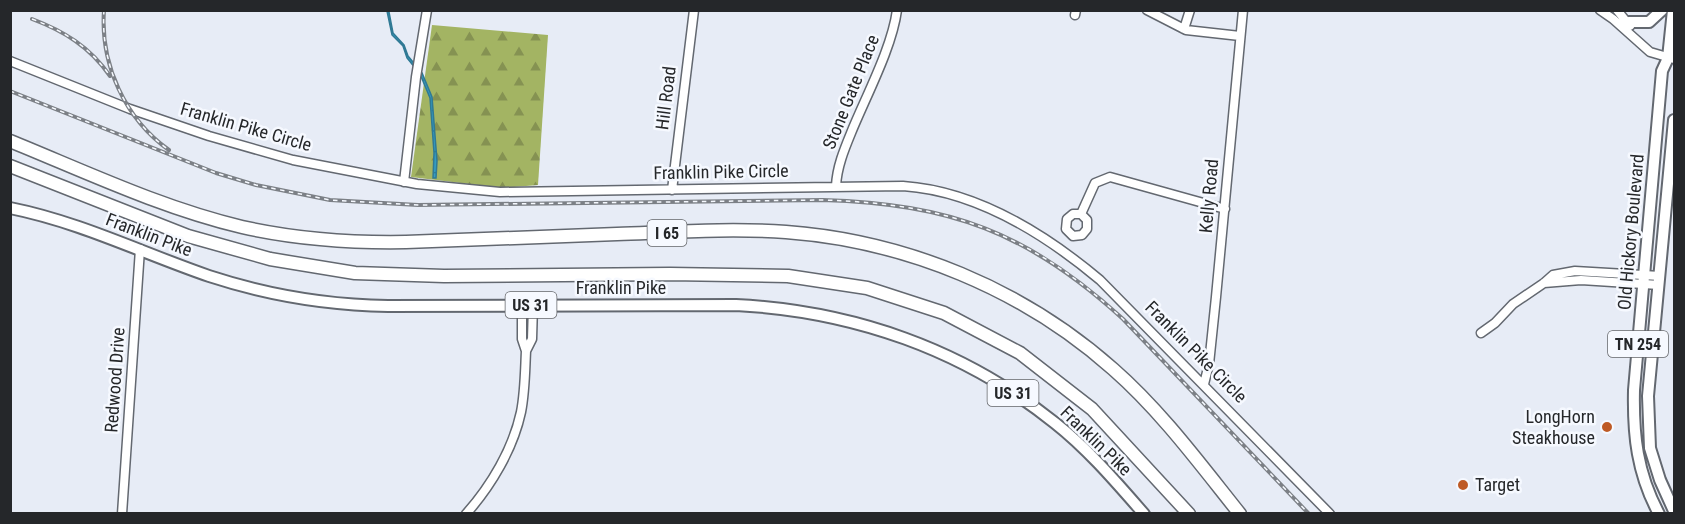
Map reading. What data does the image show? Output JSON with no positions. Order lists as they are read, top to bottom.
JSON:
{
  "streets": {
    "highway": ["I 65"],
    "main road": [
      "Old Hickory Boulevard",
      "Franklin Pike",
      "US 31",
      "TN 254"
    ],
    "street": [
      "Stone Gate Place",
      "Hill Road",
      "Franklin Pike Circle",
      "Kelly Road",
      "Redwood Drive"
    ]
  },
  "crossings": [
    ["Stone Gate Place", "Franklin Pike Circle"],
    ["Hill Road", "Franklin Pike Circle"],
    ["Franklin Pike Circle", "Kelly Road"],
    ["Franklin Pike", "Redwood Drive"]
  ],
  "places": ["LongHorn Steakhouse", "Target"]
}
